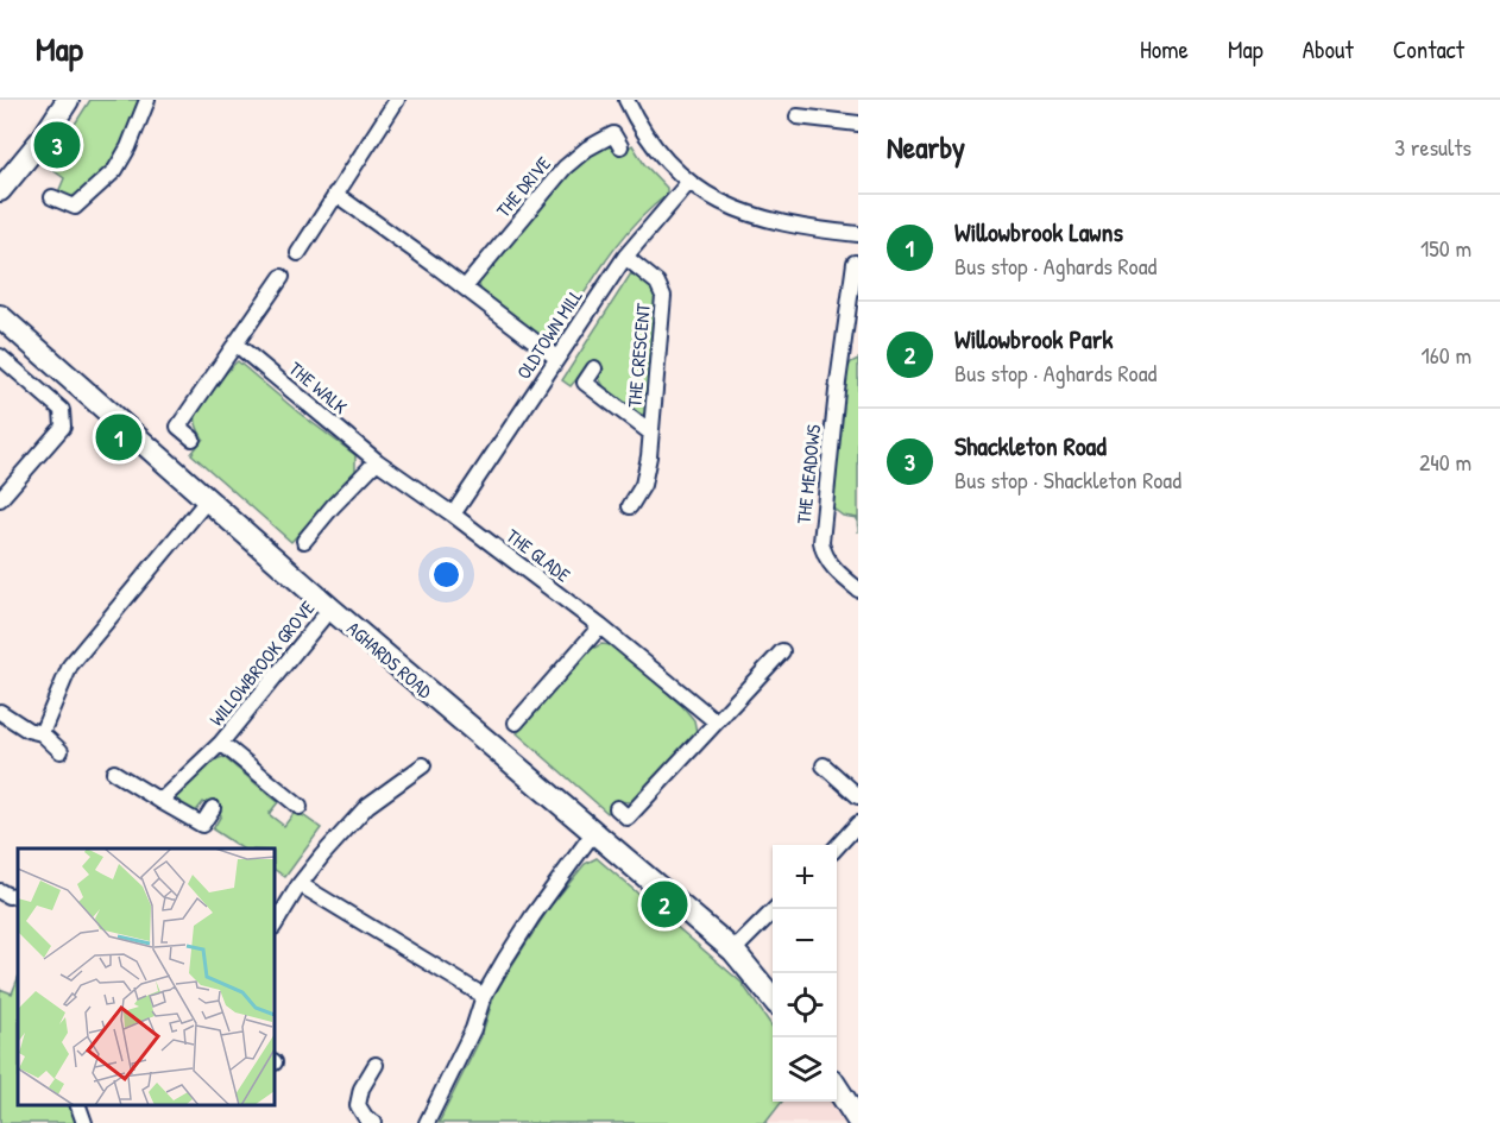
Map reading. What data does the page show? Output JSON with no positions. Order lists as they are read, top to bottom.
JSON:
{
  "streets": {
    "street": [
      "THE DRIVE",
      "OLDTOWN MILL",
      "THE CRESCENT",
      "THE WALK",
      "THE MEADOWS",
      "THE GLADE",
      "AGHARDS ROAD",
      "WILLOWBROOK GROVE"
    ]
  },
  "crossings": [
    ["OLDTOWN MILL", "THE CRESCENT"],
    ["OLDTOWN MILL", "THE WALK"],
    ["OLDTOWN MILL", "THE GLADE"],
    ["THE WALK", "THE GLADE"],
    ["AGHARDS ROAD", "WILLOWBROOK GROVE"]
  ],
  "page": {
    "header": "Map",
    "nav": [
      "Home",
      "Map",
      "About",
      "Contact"
    ],
    "heading": ["Nearby", "3 results"],
    "pins": ["3", "1", "2"],
    "list": [
      {
        "mark": "1",
        "name": "Willowbrook Lawns",
        "note": "Bus stop · Aghards Road",
        "value": "150 m"
      },
      {
        "mark": "2",
        "name": "Willowbrook Park",
        "note": "Bus stop · Aghards Road",
        "value": "160 m"
      },
      {
        "mark": "3",
        "name": "Shackleton Road",
        "note": "Bus stop · Shackleton Road",
        "value": "240 m"
      }
    ],
    "map_buttons": ["+", "−"]
  }
}
